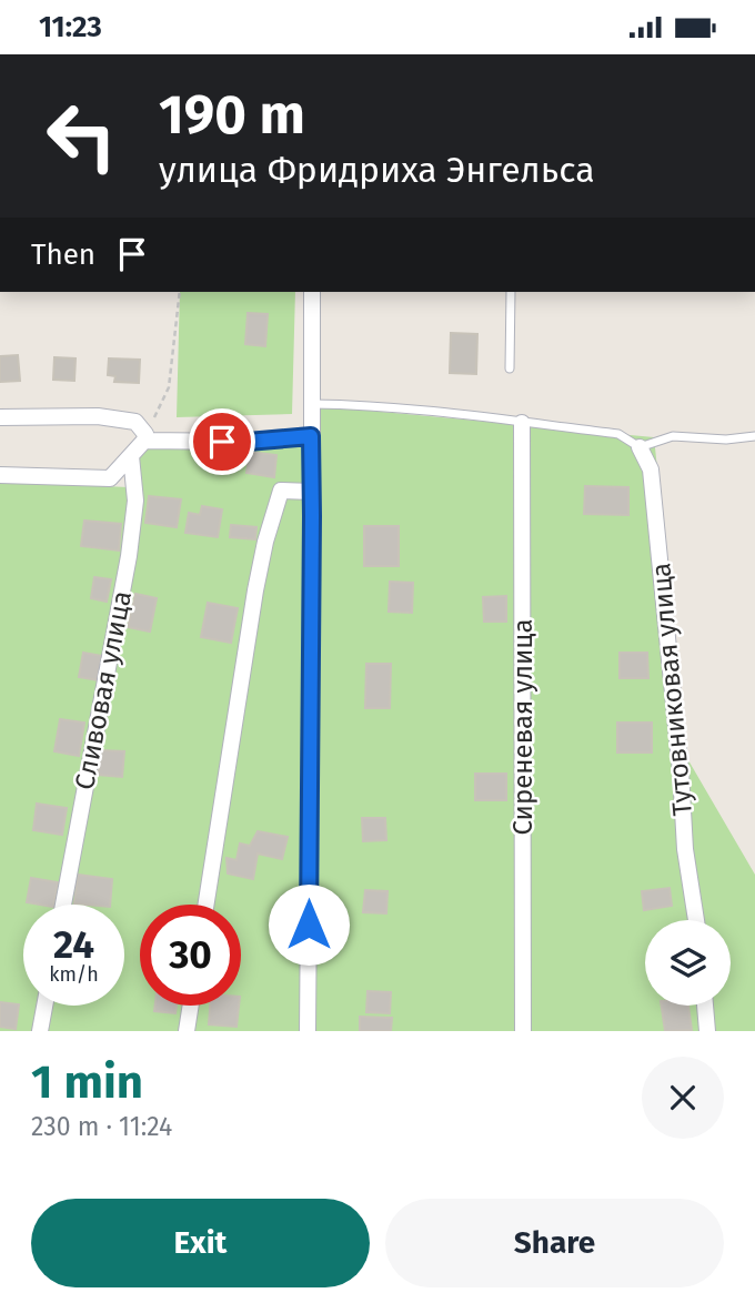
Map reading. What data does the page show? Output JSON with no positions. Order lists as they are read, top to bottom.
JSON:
{
  "streets": {
    "street": ["Тутовниковая улица", "Сливовая улица", "Сиреневая улица"]
  },
  "page": {
    "status": "11:23",
    "turn": ["190 m", "улица Фридриха Энгельса"],
    "then": "Then",
    "speed": "24 km/h",
    "limit": "30",
    "heading": ["1 min", "230 m · 11:24"],
    "buttons": ["Exit", "Share"]
  }
}
